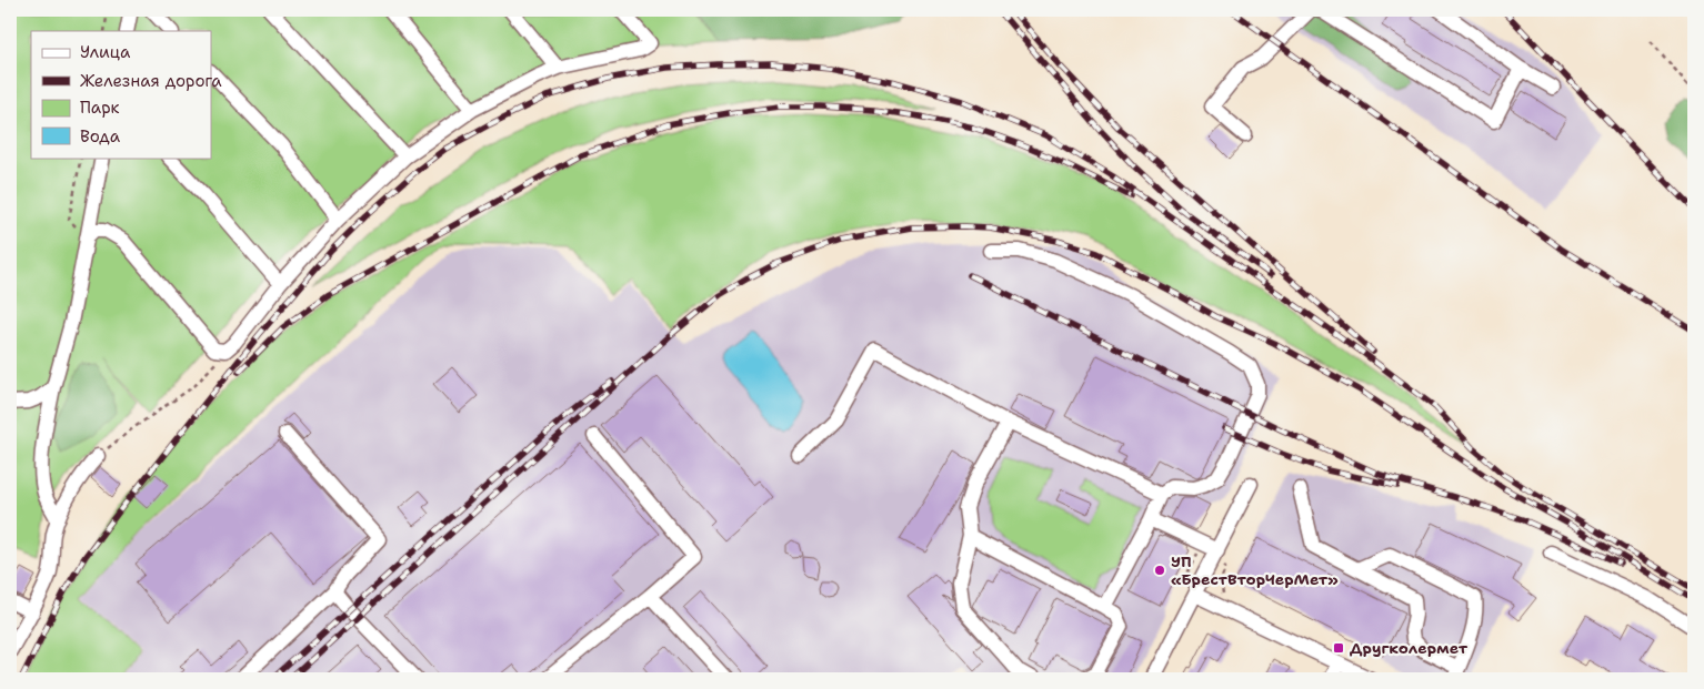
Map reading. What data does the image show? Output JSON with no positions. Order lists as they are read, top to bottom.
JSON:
{
  "places": {
    "other": ["УП «БрестВторЧерМет»"],
    "transit": ["Другколермет"]
  },
  "legend": [
    "Улица",
    "Железная дорога",
    "Парк",
    "Вода"
  ]
}
